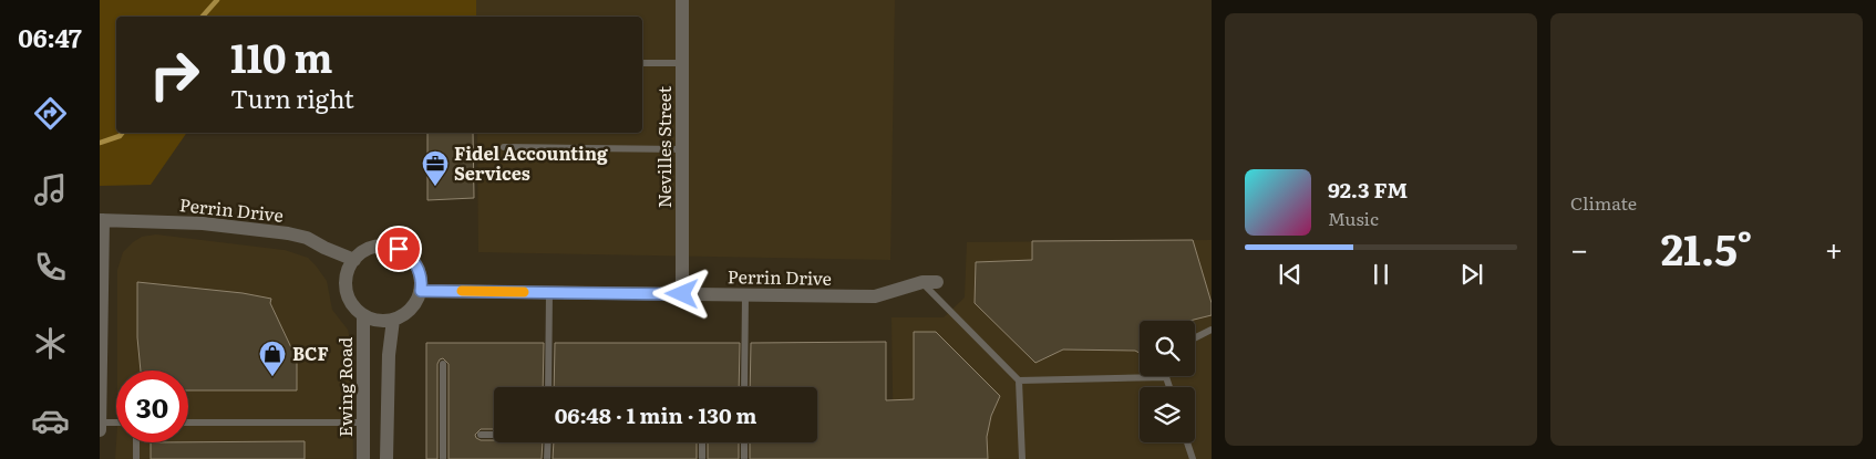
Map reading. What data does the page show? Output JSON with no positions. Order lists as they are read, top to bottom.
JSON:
{
  "streets": {
    "street": ["Nevilles Street", "Perrin Drive", "Ewing Road"]
  },
  "crossings": [
    ["Nevilles Street", "Perrin Drive"],
    ["Perrin Drive", "Ewing Road"]
  ],
  "places": {
    "office": ["Fidel Accounting Services"],
    "shop": ["BCF"]
  },
  "page": {
    "tabs": "06:47",
    "tile": "Climate",
    "turn": ["110 m", "Turn right"],
    "song": ["92.3 FM", "Music"],
    "heat": ["−", "21.5°", "+"],
    "limit": "30",
    "trip": "06:48 · 1 min · 130 m"
  }
}
